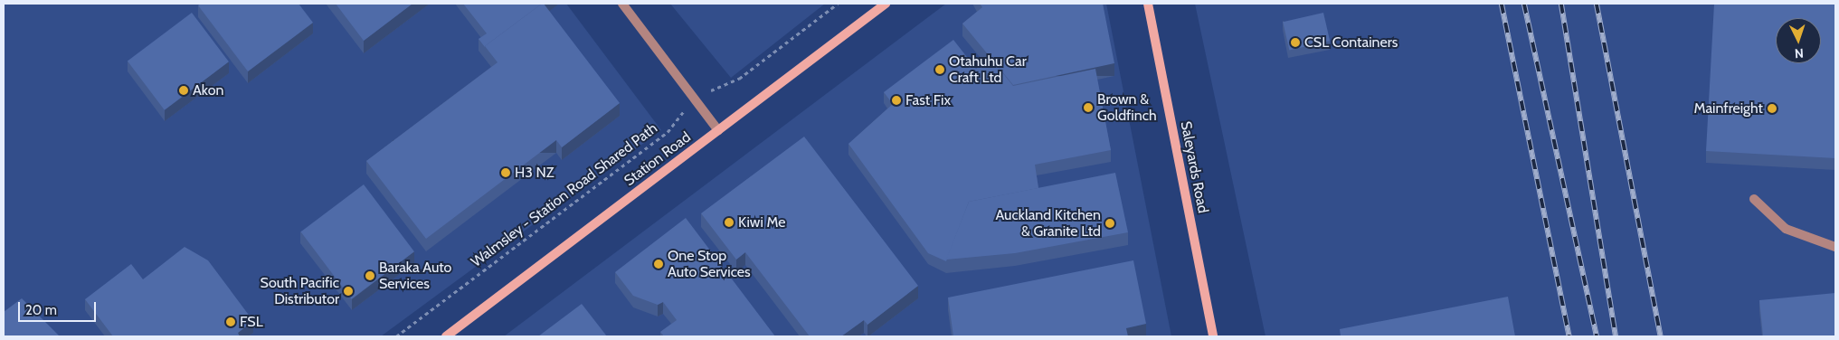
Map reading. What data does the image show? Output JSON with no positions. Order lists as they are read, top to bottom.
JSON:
{
  "streets": {
    "street": ["Station Road", "Saleyards Road"],
    "path": ["Walmsley - Station Road Shared Path"]
  },
  "places": [
    "CSL Containers",
    "Otahuhu Car Craft Ltd",
    "Akon",
    "Fast Fix",
    "Brown & Goldfinch",
    "Mainfreight",
    "H3 NZ",
    "Kiwi Me",
    "Auckland Kitchen & Granite Ltd",
    "One Stop Auto Services",
    "Baraka Auto Services",
    "South Pacific Distributor",
    "FSL"
  ],
  "scale_bar": "20 m",
  "north": "bottom"
}
